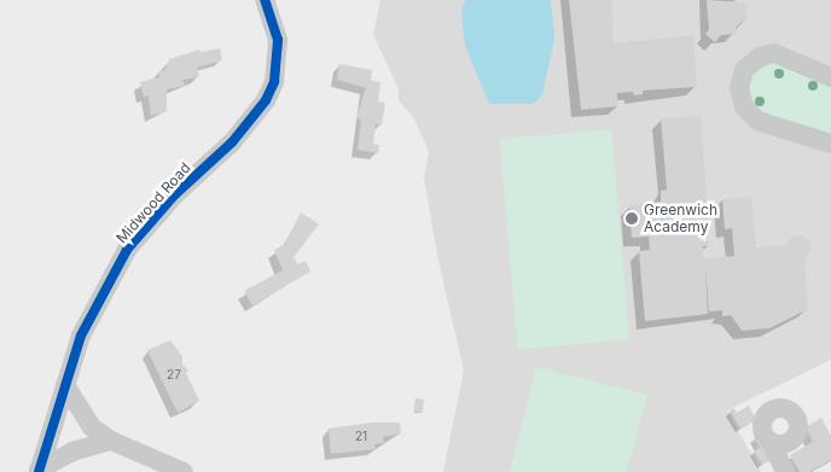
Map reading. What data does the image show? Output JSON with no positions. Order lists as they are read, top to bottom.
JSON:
{
  "streets": {
    "street": ["Midwood Road"]
  },
  "places": ["Greenwich Academy"],
  "house_numbers": ["27", "21"]
}
